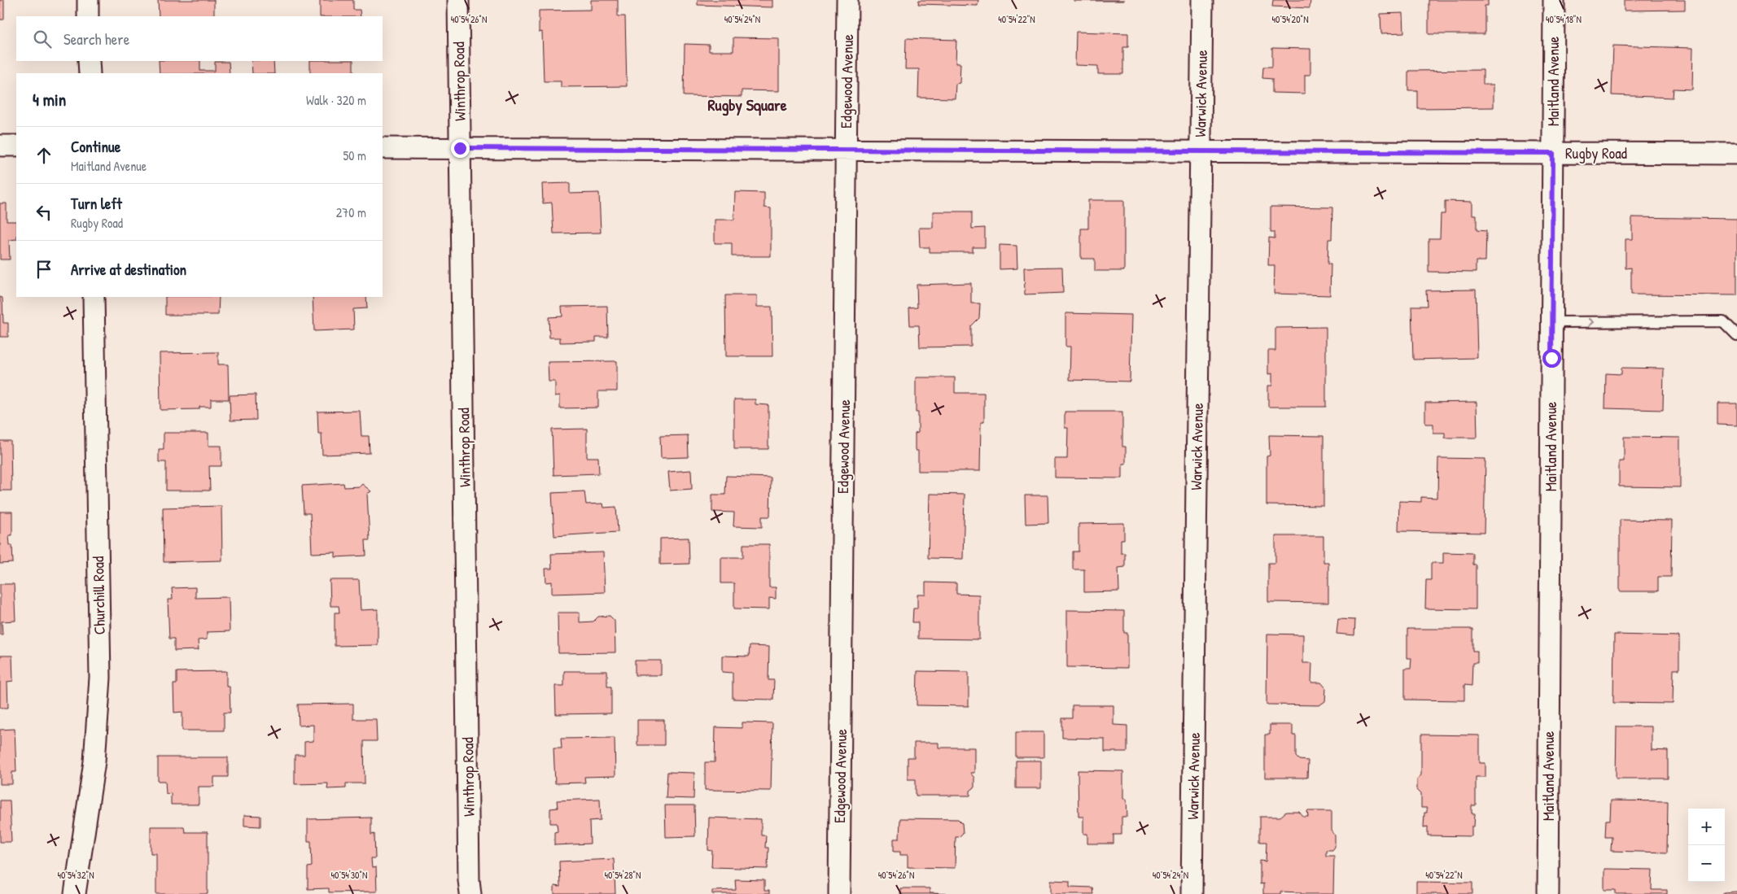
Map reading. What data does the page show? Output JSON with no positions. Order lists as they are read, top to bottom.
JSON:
{
  "streets": {
    "street": [
      "Winthrop Road",
      "Edgewood Avenue",
      "Maitland Avenue",
      "Warwick Avenue",
      "Rugby Road",
      "Churchill Road"
    ]
  },
  "crossings": [
    ["Winthrop Road", "Rugby Road"],
    ["Edgewood Avenue", "Rugby Road"],
    ["Maitland Avenue", "Rugby Road"],
    ["Warwick Avenue", "Rugby Road"]
  ],
  "districts": ["Rugby Square"],
  "page": {
    "search": "Search here",
    "heading": ["4 min", "Walk · 320 m"],
    "list": [
      ["Continue", "Maitland Avenue", "50 m"],
      ["Turn left", "Rugby Road", "270 m"],
      "Arrive at destination"
    ],
    "map_buttons": ["+", "−"]
  },
  "coordinates": [
    "40°54'26\"N",
    "40°54'22\"N",
    "40°54'20\"N",
    "40°54'18\"N",
    "40°54'24\"N",
    "40°54'32\"N",
    "40°54'30\"N",
    "40°54'28\"N"
  ]
}
